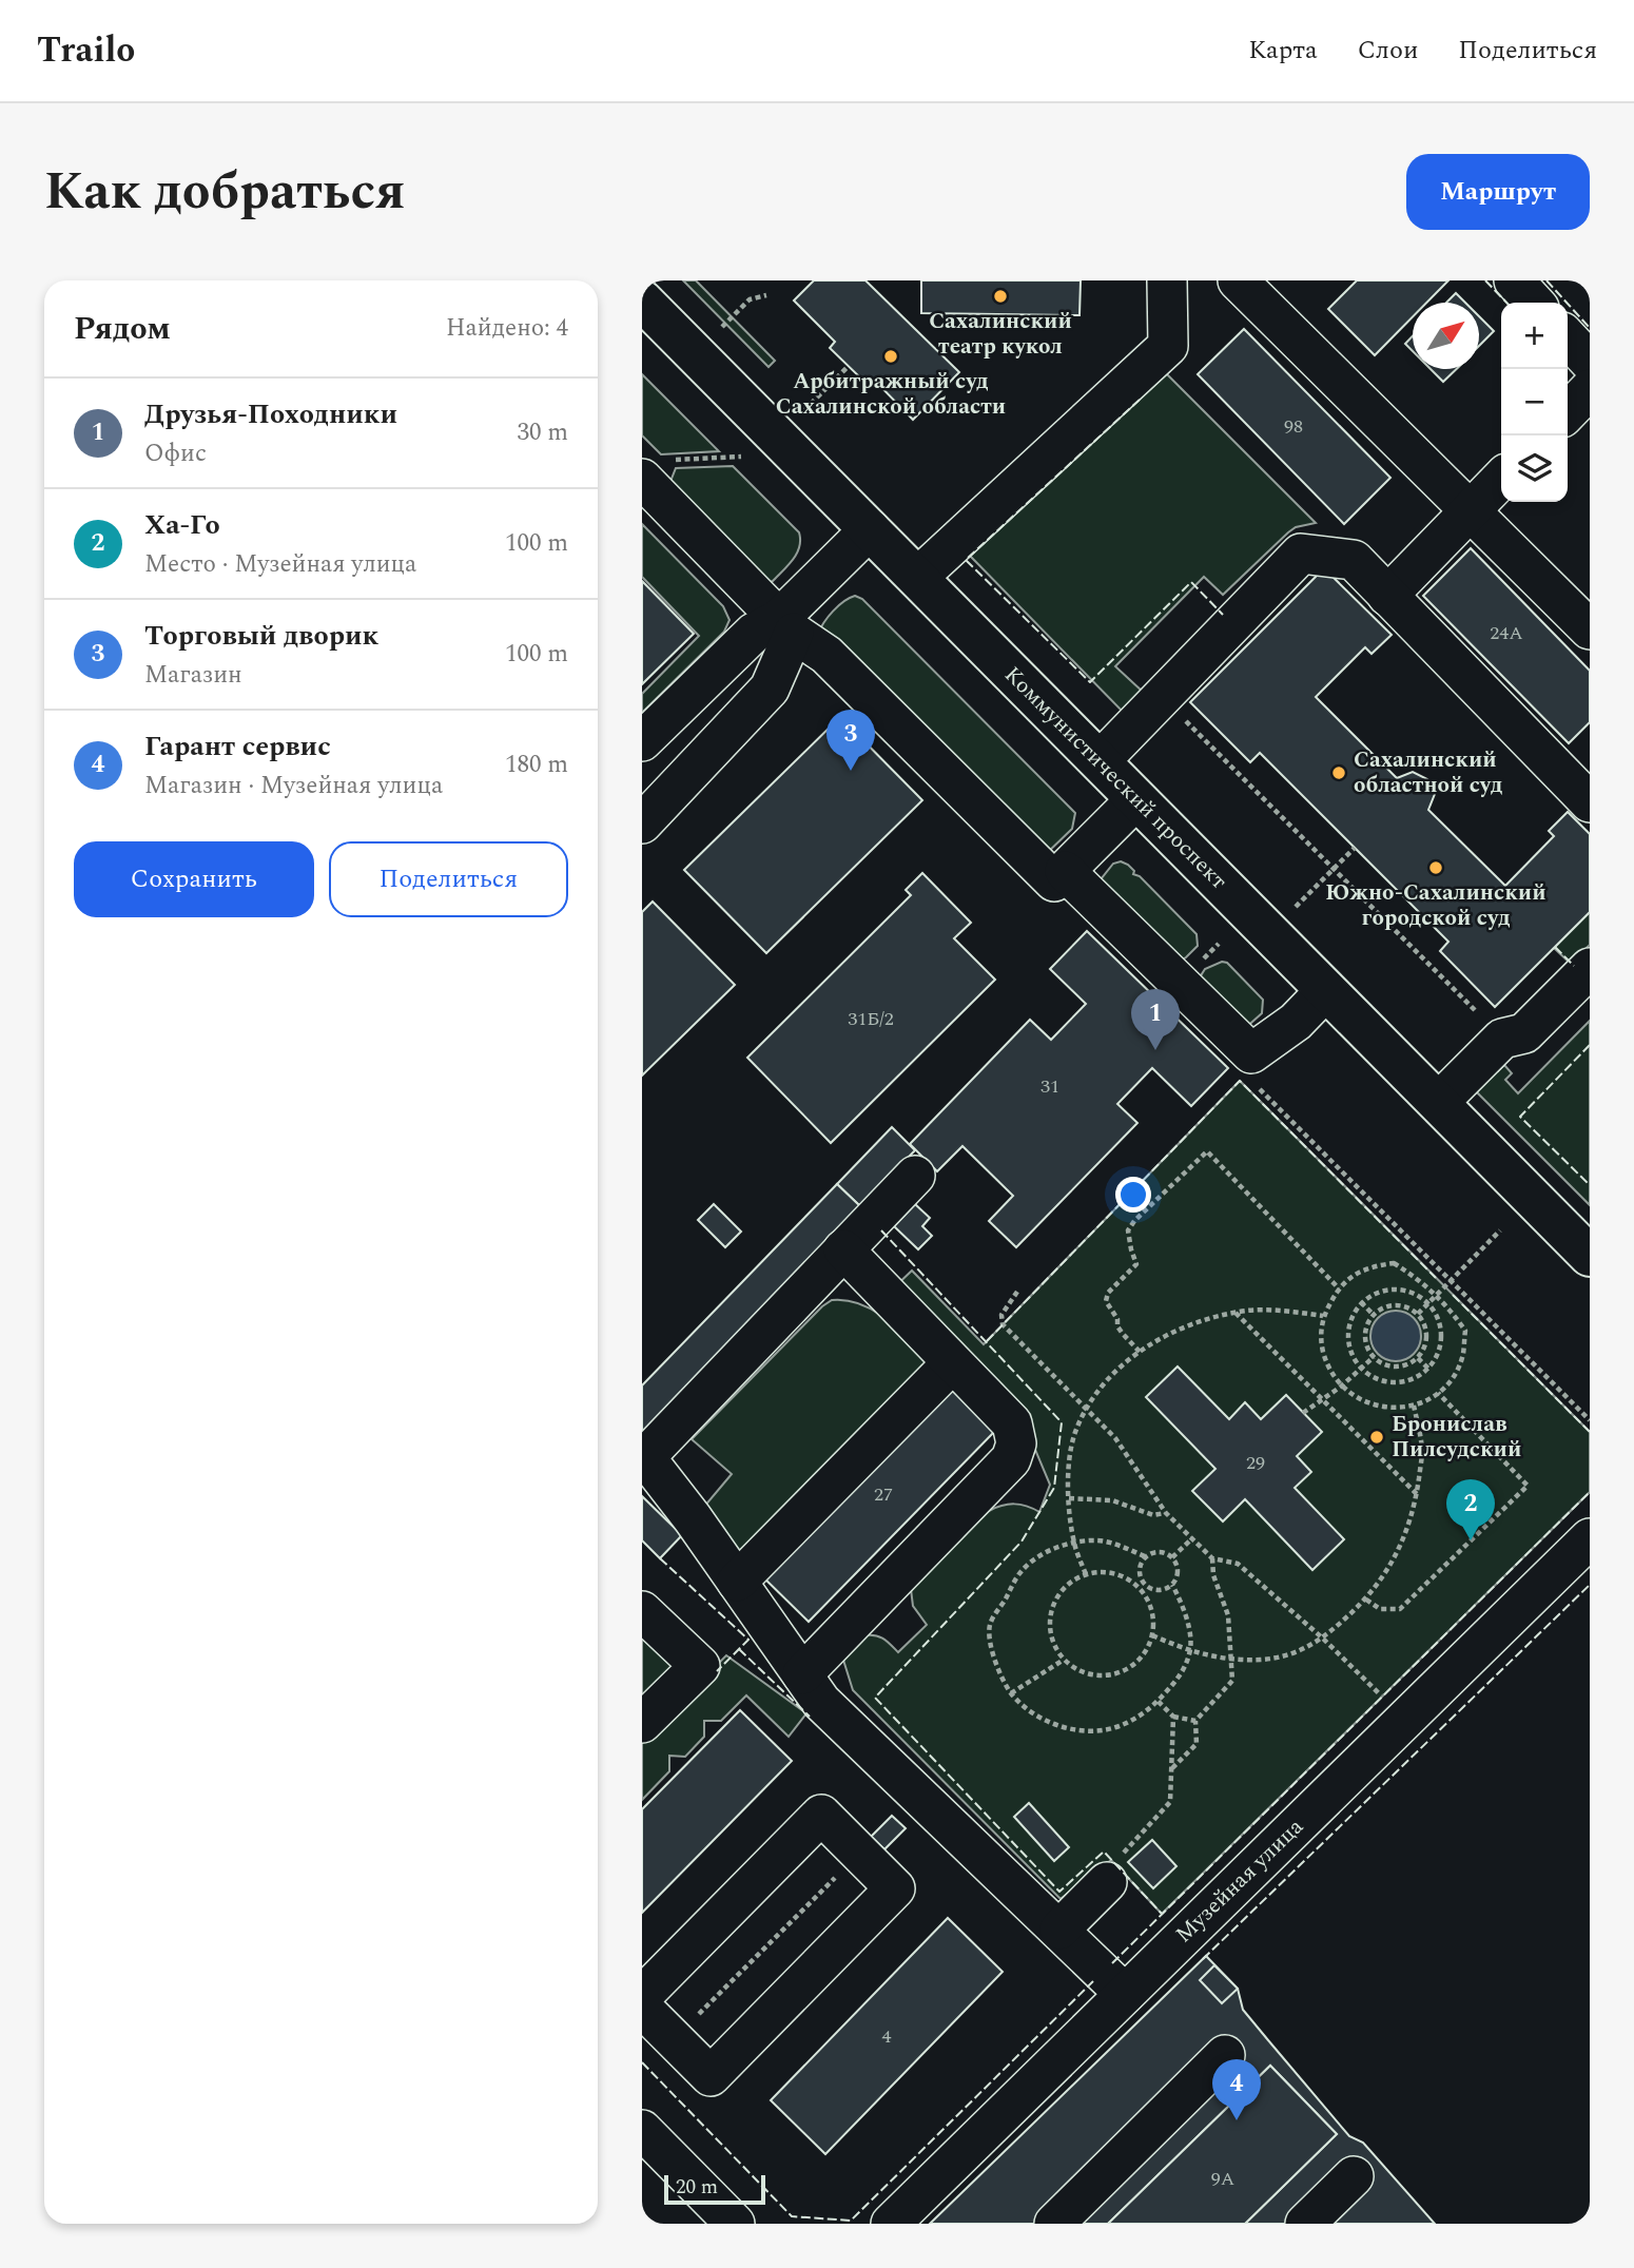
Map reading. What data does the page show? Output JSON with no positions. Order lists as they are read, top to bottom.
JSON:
{
  "streets": {
    "main road": ["Коммунистический проспект"],
    "street": ["Музейная улица"]
  },
  "places": [
    "Сахалинский театр кукол",
    "Арбитражный суд Сахалинской области",
    "Сахалинский областной суд",
    "Южно-Сахалинский городской суд",
    "Бронислав Пилсудский"
  ],
  "house_numbers": [
    "98",
    "24А",
    "31Б/2",
    "31",
    "29",
    "27",
    "4",
    "9А"
  ],
  "scale_bar": "20 m",
  "north": "top right",
  "page": {
    "header": "Trailo",
    "nav": ["Карта", "Слои", "Поделиться"],
    "title": "Как добраться",
    "buttons": [
      "Маршрут",
      ["Сохранить", "Поделиться"]
    ],
    "heading": ["Рядом", "Найдено: 4"],
    "map_buttons": ["+", "−"],
    "list": [
      {
        "mark": "1",
        "name": "Друзья-Походники",
        "note": "Офис",
        "value": "30 m"
      },
      {
        "mark": "2",
        "name": "Ха-Го",
        "note": "Место · Музейная улица",
        "value": "100 m"
      },
      {
        "mark": "3",
        "name": "Торговый дворик",
        "note": "Магазин",
        "value": "100 m"
      },
      {
        "mark": "4",
        "name": "Гарант сервис",
        "note": "Магазин · Музейная улица",
        "value": "180 m"
      }
    ],
    "pins": [
      "3",
      "1",
      "2",
      "4"
    ],
    "scale": "20 m"
  }
}
